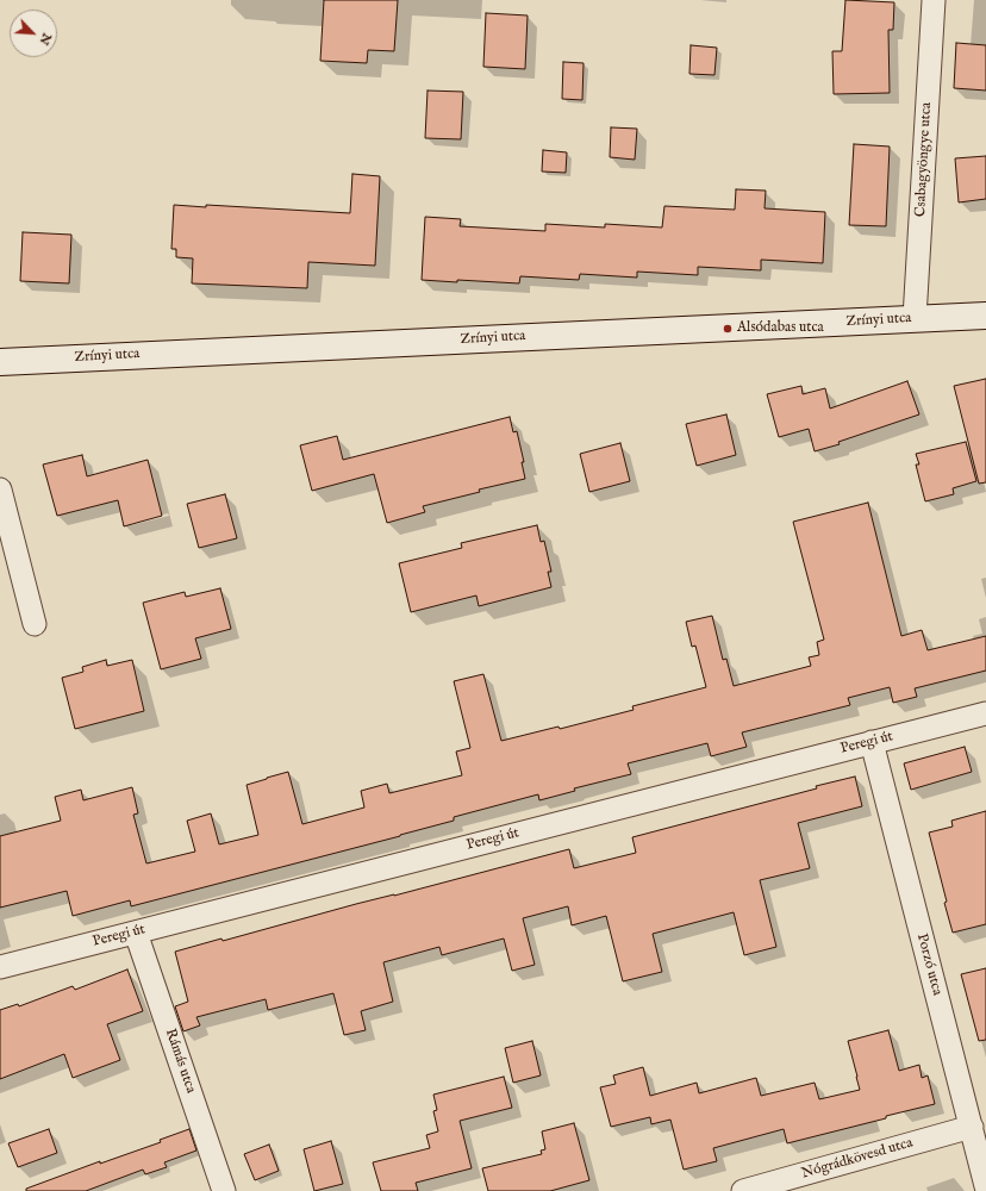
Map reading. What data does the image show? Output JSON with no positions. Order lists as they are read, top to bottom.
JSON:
{
  "streets": {
    "main road": ["Zrínyi utca"],
    "street": [
      "Csabagyöngye utca",
      "Peregi út",
      "Porzó utca",
      "Rámás utca",
      "Nógrádkövesd utca"
    ]
  },
  "crossings": [
    ["Csabagyöngye utca", "Zrínyi utca"],
    ["Peregi út", "Porzó utca"],
    ["Peregi út", "Rámás utca"],
    ["Porzó utca", "Nógrádkövesd utca"]
  ],
  "places": ["Alsódabas utca"],
  "north": "bottom right"
}
